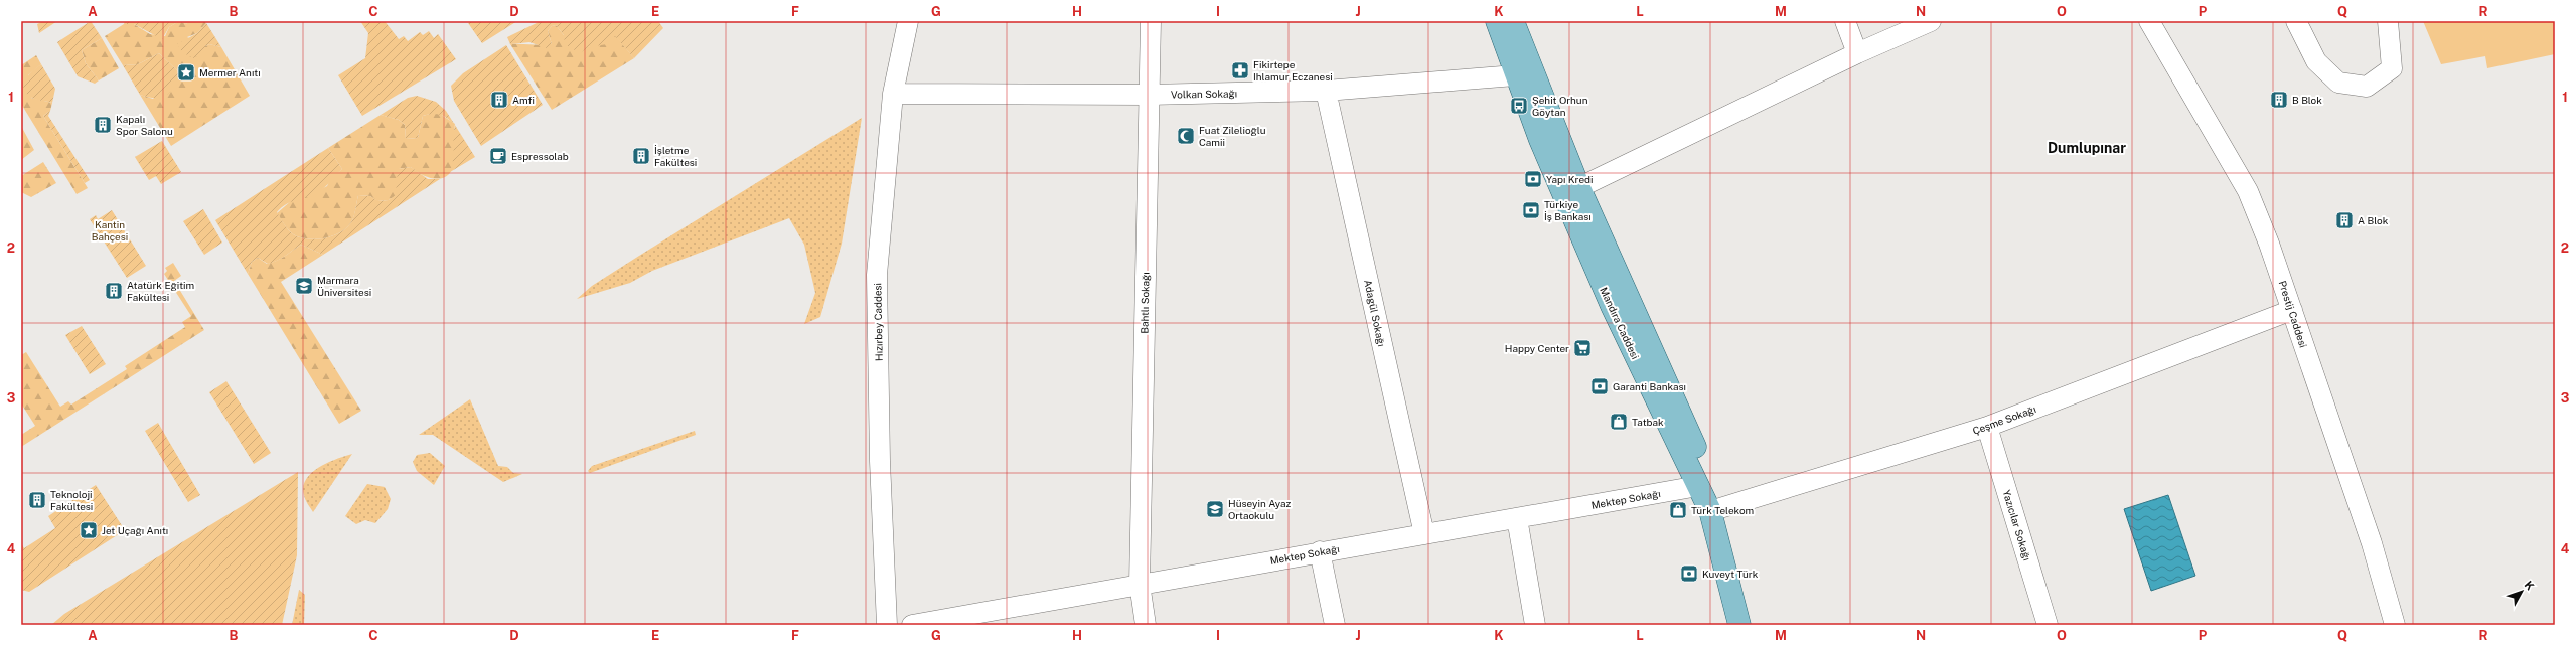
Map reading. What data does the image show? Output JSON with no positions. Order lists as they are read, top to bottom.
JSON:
{
  "streets": {
    "main road": ["Mandıra Caddesi"],
    "street": [
      "Volkan Sokağı",
      "Bahtlı Sokağı",
      "Adagül Sokağı",
      "Prestij Caddesi",
      "Hızırbey Caddesi",
      "Çeşme Sokağı",
      "Mektep Sokağı",
      "Yazıcılar Sokağı"
    ]
  },
  "crossings": [
    ["Volkan Sokağı", "Bahtlı Sokağı"],
    ["Volkan Sokağı", "Adagül Sokağı"],
    ["Volkan Sokağı", "Hızırbey Caddesi"],
    ["Volkan Sokağı", "Mandıra Caddesi"],
    ["Bahtlı Sokağı", "Mektep Sokağı"],
    ["Adagül Sokağı", "Mektep Sokağı"],
    ["Prestij Caddesi", "Çeşme Sokağı"],
    ["Mandıra Caddesi", "Çeşme Sokağı"],
    ["Mandıra Caddesi", "Mektep Sokağı"],
    ["Çeşme Sokağı", "Yazıcılar Sokağı"]
  ],
  "districts": ["Dumlupınar"],
  "parks": ["Kantin Bahçesi"],
  "places": {
    "pharmacy": ["Fikirtepe Ihlamur Eczanesi"],
    "place": ["Mermer Anıtı", "Jet Uçağı Anıtı"],
    "building": [
      "Amfi",
      "B Blok",
      "Kapalı Spor Salonu",
      "İşletme Fakültesi",
      "A Blok",
      "Atatürk Eğitim Fakültesi",
      "Teknoloji Fakültesi"
    ],
    "bus stop": ["Şehit Orhun Göytan"],
    "mosque": ["Fuat Zilelioğlu Camii"],
    "cafe": ["Espressolab"],
    "bank": [
      "Yapı Kredi",
      "Türkiye İş Bankası",
      "Garanti Bankası",
      "Kuveyt Türk"
    ],
    "school or university": ["Marmara Üniversitesi", "Hüseyin Ayaz Ortaokulu"],
    "supermarket": ["Happy Center"],
    "shop": ["Tatbak", "Türk Telekom"]
  },
  "north": "top right",
  "grid": {
    "columns": [
      "A",
      "B",
      "C",
      "D",
      "E",
      "F",
      "G",
      "H",
      "I",
      "J",
      "K",
      "L",
      "M",
      "N",
      "O",
      "P",
      "Q",
      "R"
    ],
    "rows": [
      "1",
      "2",
      "3",
      "4"
    ]
  }
}
